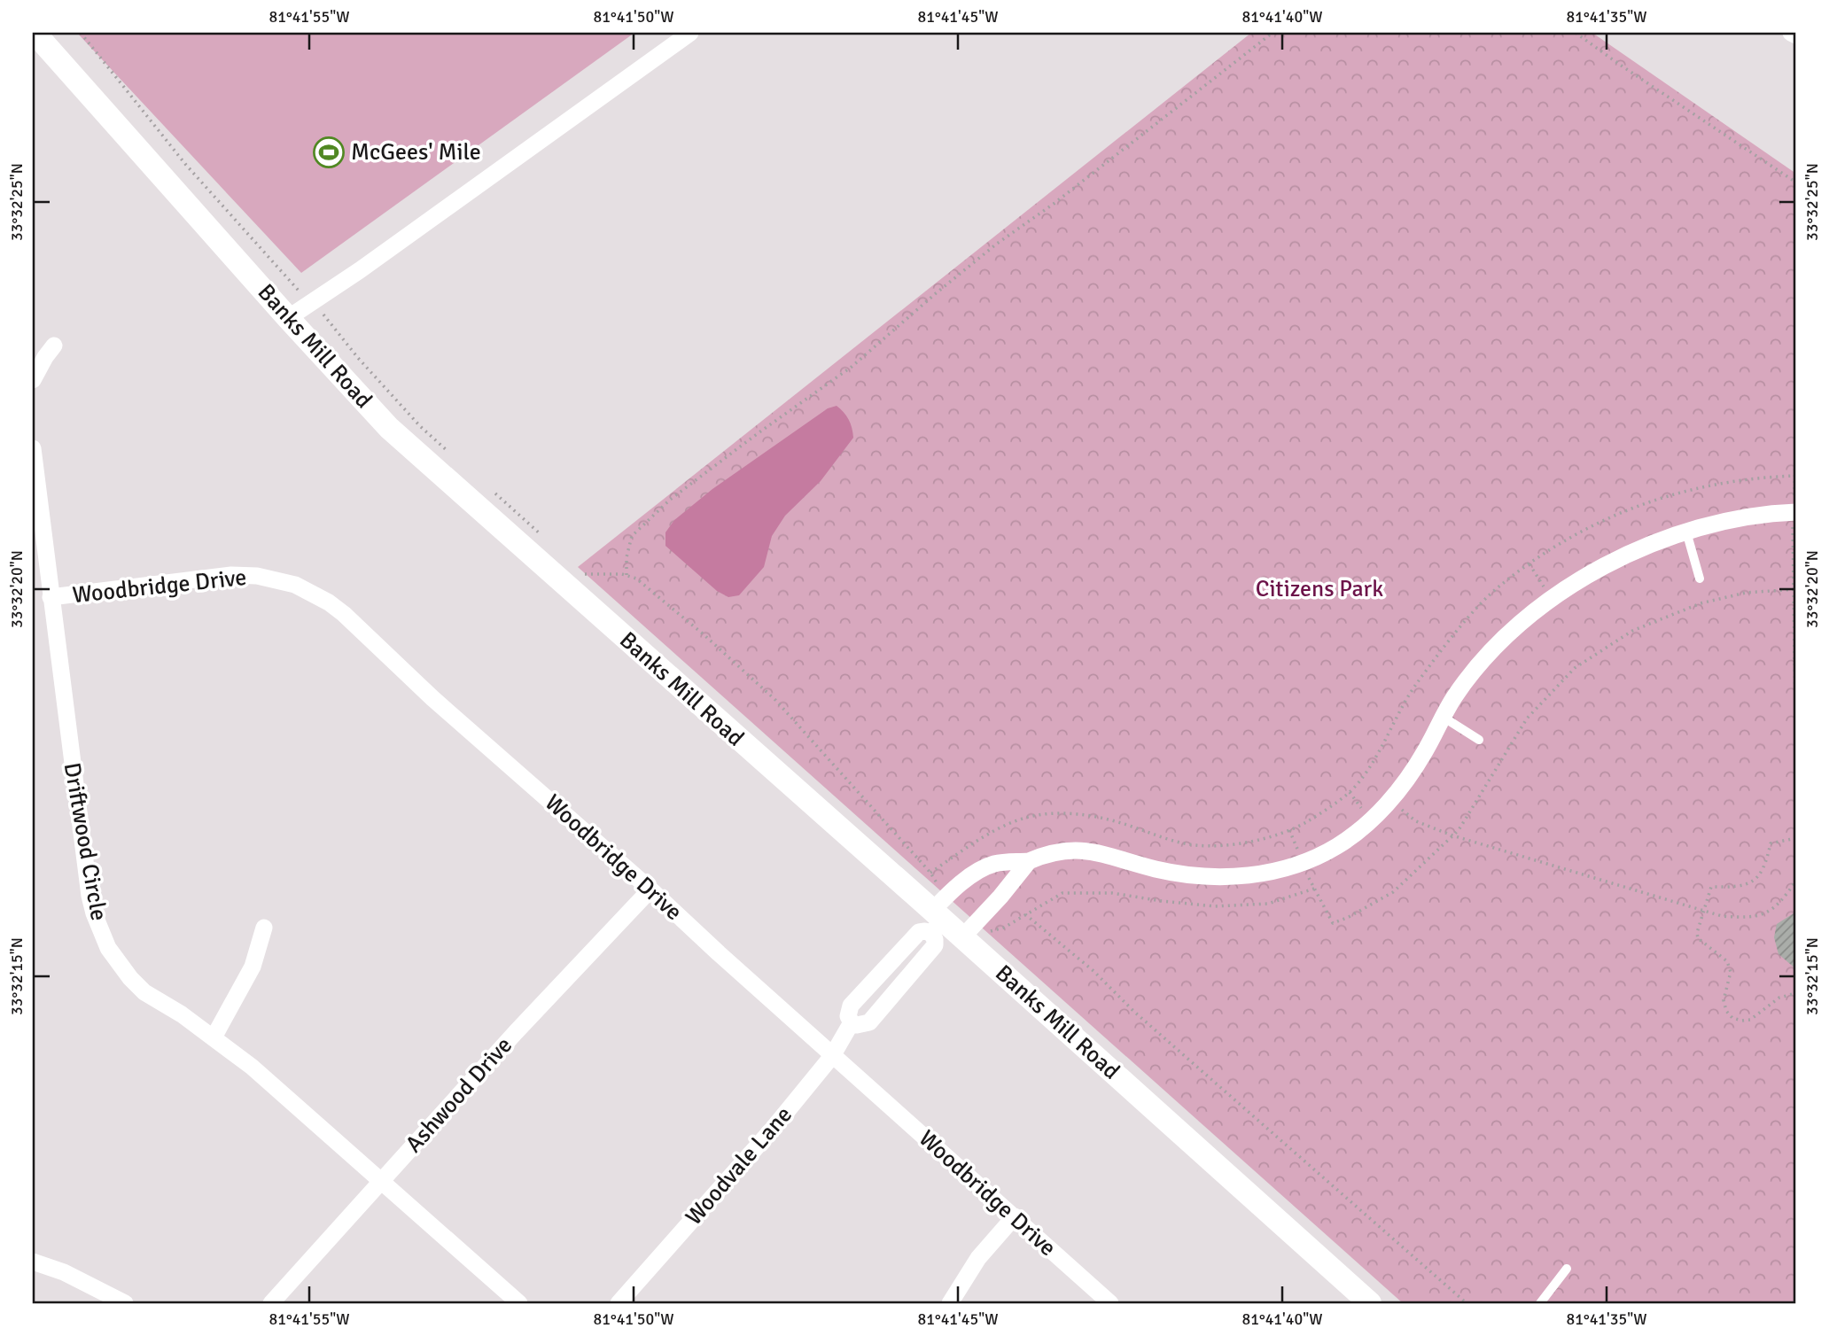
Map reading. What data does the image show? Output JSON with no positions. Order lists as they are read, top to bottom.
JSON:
{
  "streets": {
    "street": [
      "Banks Mill Road",
      "Woodbridge Drive",
      "Driftwood Circle",
      "Ashwood Drive",
      "Woodvale Lane"
    ]
  },
  "crossings": [
    ["Banks Mill Road", "Woodvale Lane"],
    ["Woodbridge Drive", "Driftwood Circle"],
    ["Woodbridge Drive", "Ashwood Drive"],
    ["Woodbridge Drive", "Woodvale Lane"],
    ["Driftwood Circle", "Ashwood Drive"]
  ],
  "parks": ["Citizens Park"],
  "places": {
    "sports": ["McGees' Mile"]
  },
  "coordinates": [
    "81°41'55\"W",
    "81°41'50\"W",
    "81°41'45\"W",
    "81°41'40\"W",
    "81°41'35\"W",
    "33°32'25\"N",
    "33°32'20\"N",
    "33°32'15\"N"
  ]
}
